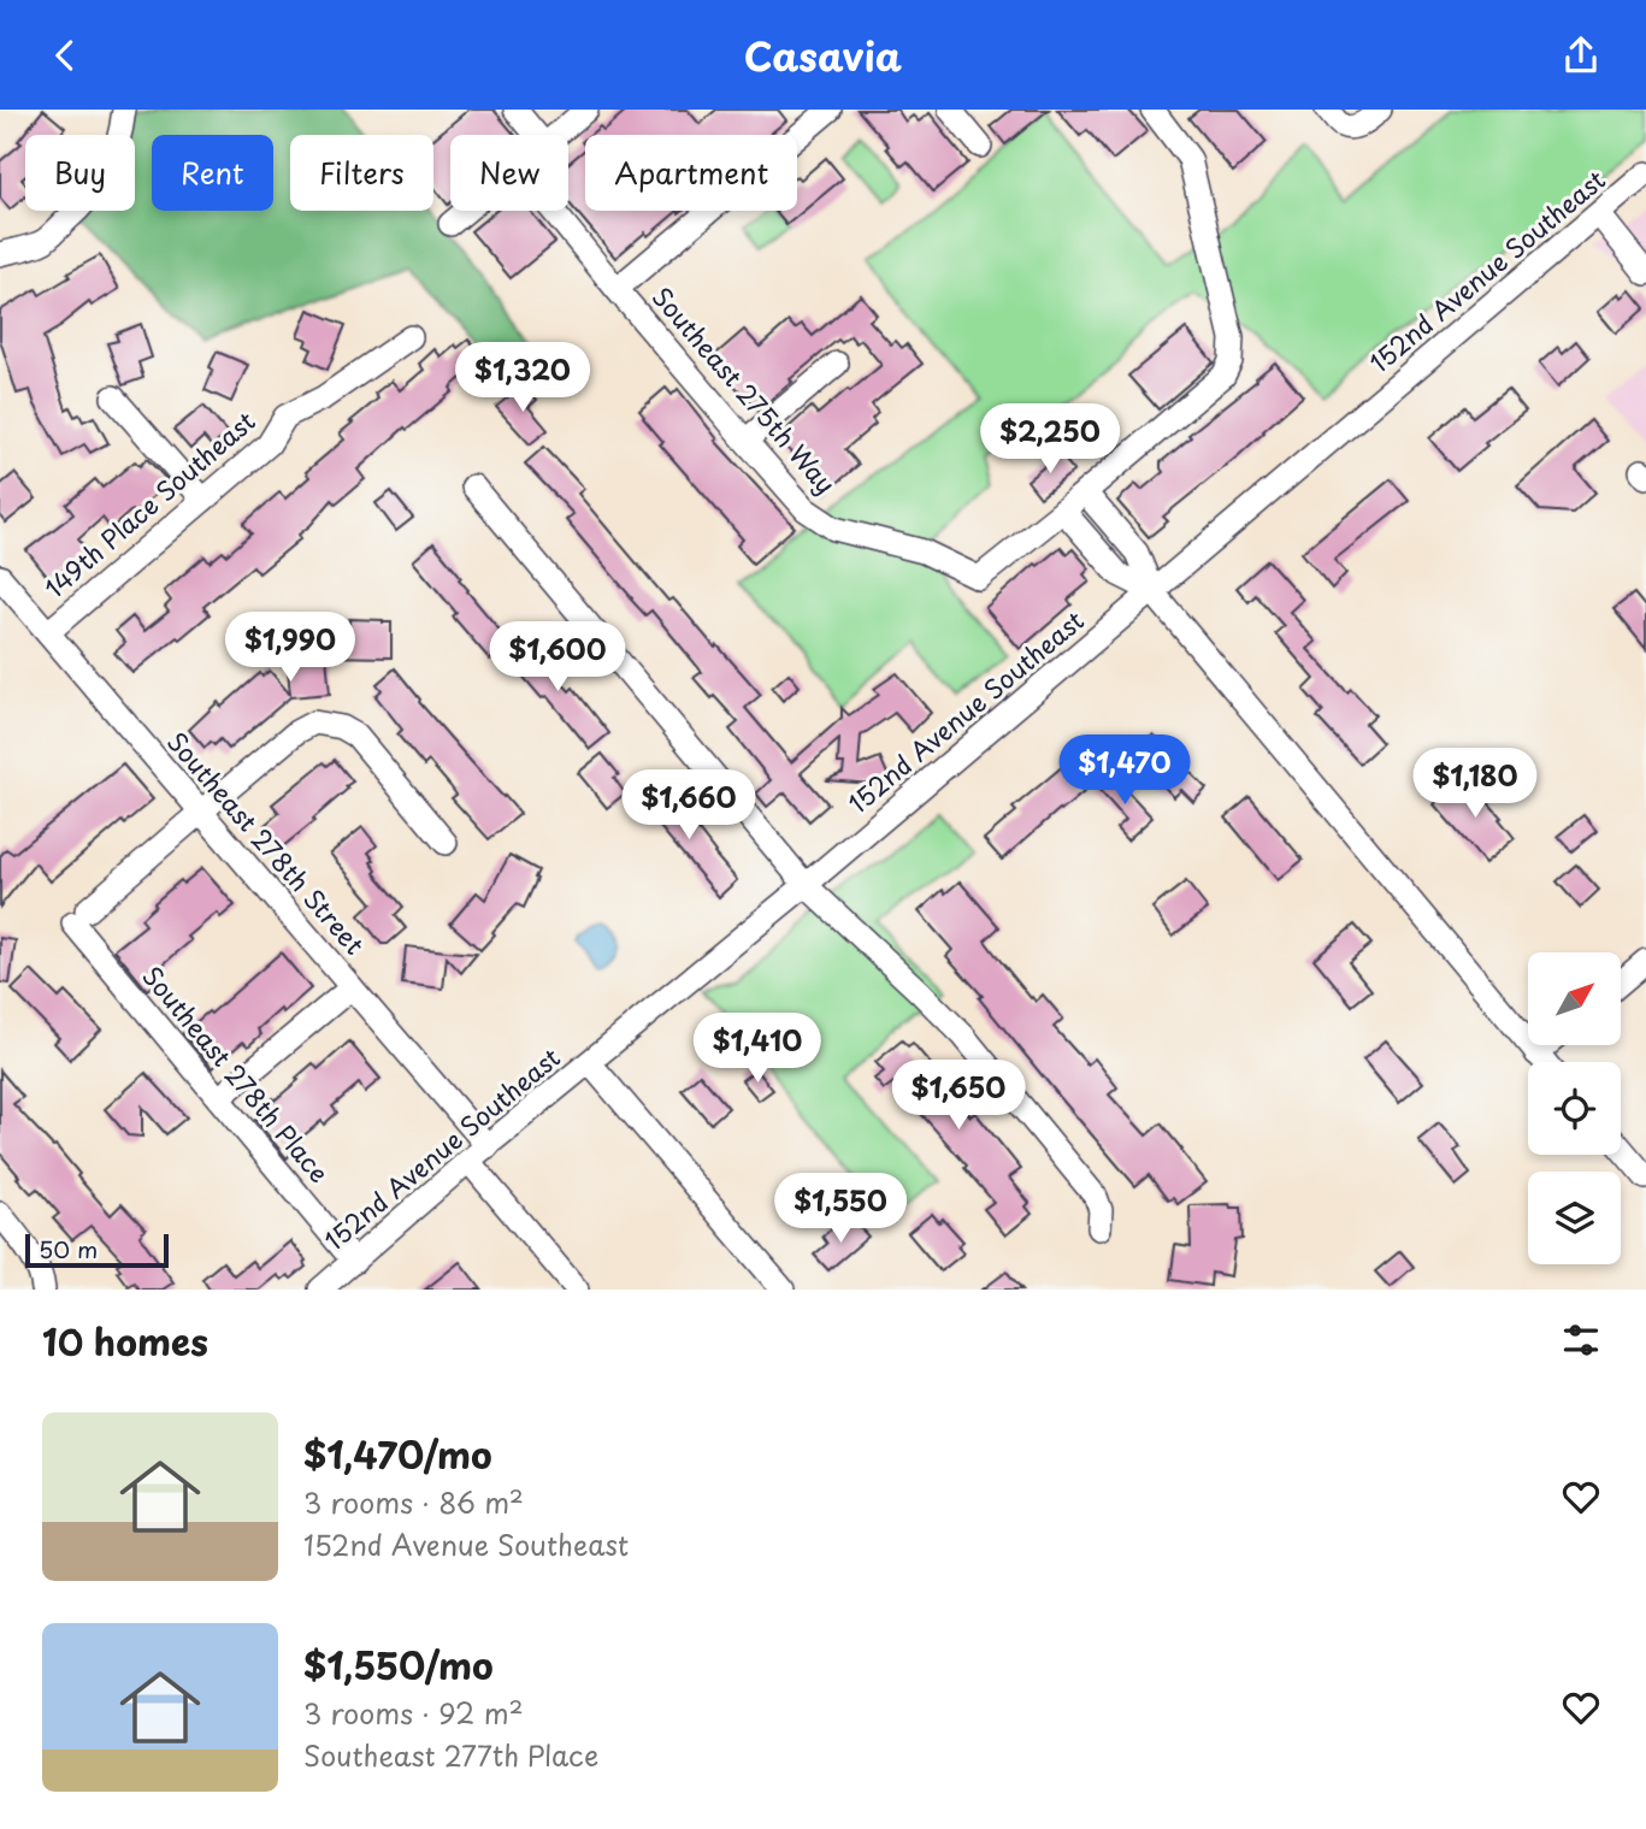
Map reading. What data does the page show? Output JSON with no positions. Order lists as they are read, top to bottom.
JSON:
{
  "streets": {
    "street": [
      "152nd Avenue Southeast",
      "Southeast 275th Way",
      "149th Place Southeast",
      "Southeast 278th Street",
      "Southeast 278th Place"
    ]
  },
  "crossings": [
    ["152nd Avenue Southeast", "Southeast 278th Street"],
    ["152nd Avenue Southeast", "Southeast 278th Place"],
    ["149th Place Southeast", "Southeast 278th Street"],
    ["Southeast 278th Street", "Southeast 278th Place"]
  ],
  "scale_bar": "50 m",
  "north": "top right",
  "page": {
    "header": "Casavia",
    "chip": [
      "Buy",
      "Rent",
      "Filters",
      "New",
      "Apartment"
    ],
    "price": [
      "$1,320",
      "$2,250",
      "$1,990",
      "$1,600",
      "$1,470",
      "$1,180",
      "$1,660",
      "$1,410",
      "$1,650",
      "$1,550"
    ],
    "scale": "50 m",
    "heading": "10 homes",
    "list": [
      {
        "name": "$1,470/mo",
        "note": "3 rooms · 86 m² · 152nd Avenue Southeast"
      },
      {
        "name": "$1,550/mo",
        "note": "3 rooms · 92 m² · Southeast 277th Place"
      }
    ]
  }
}
